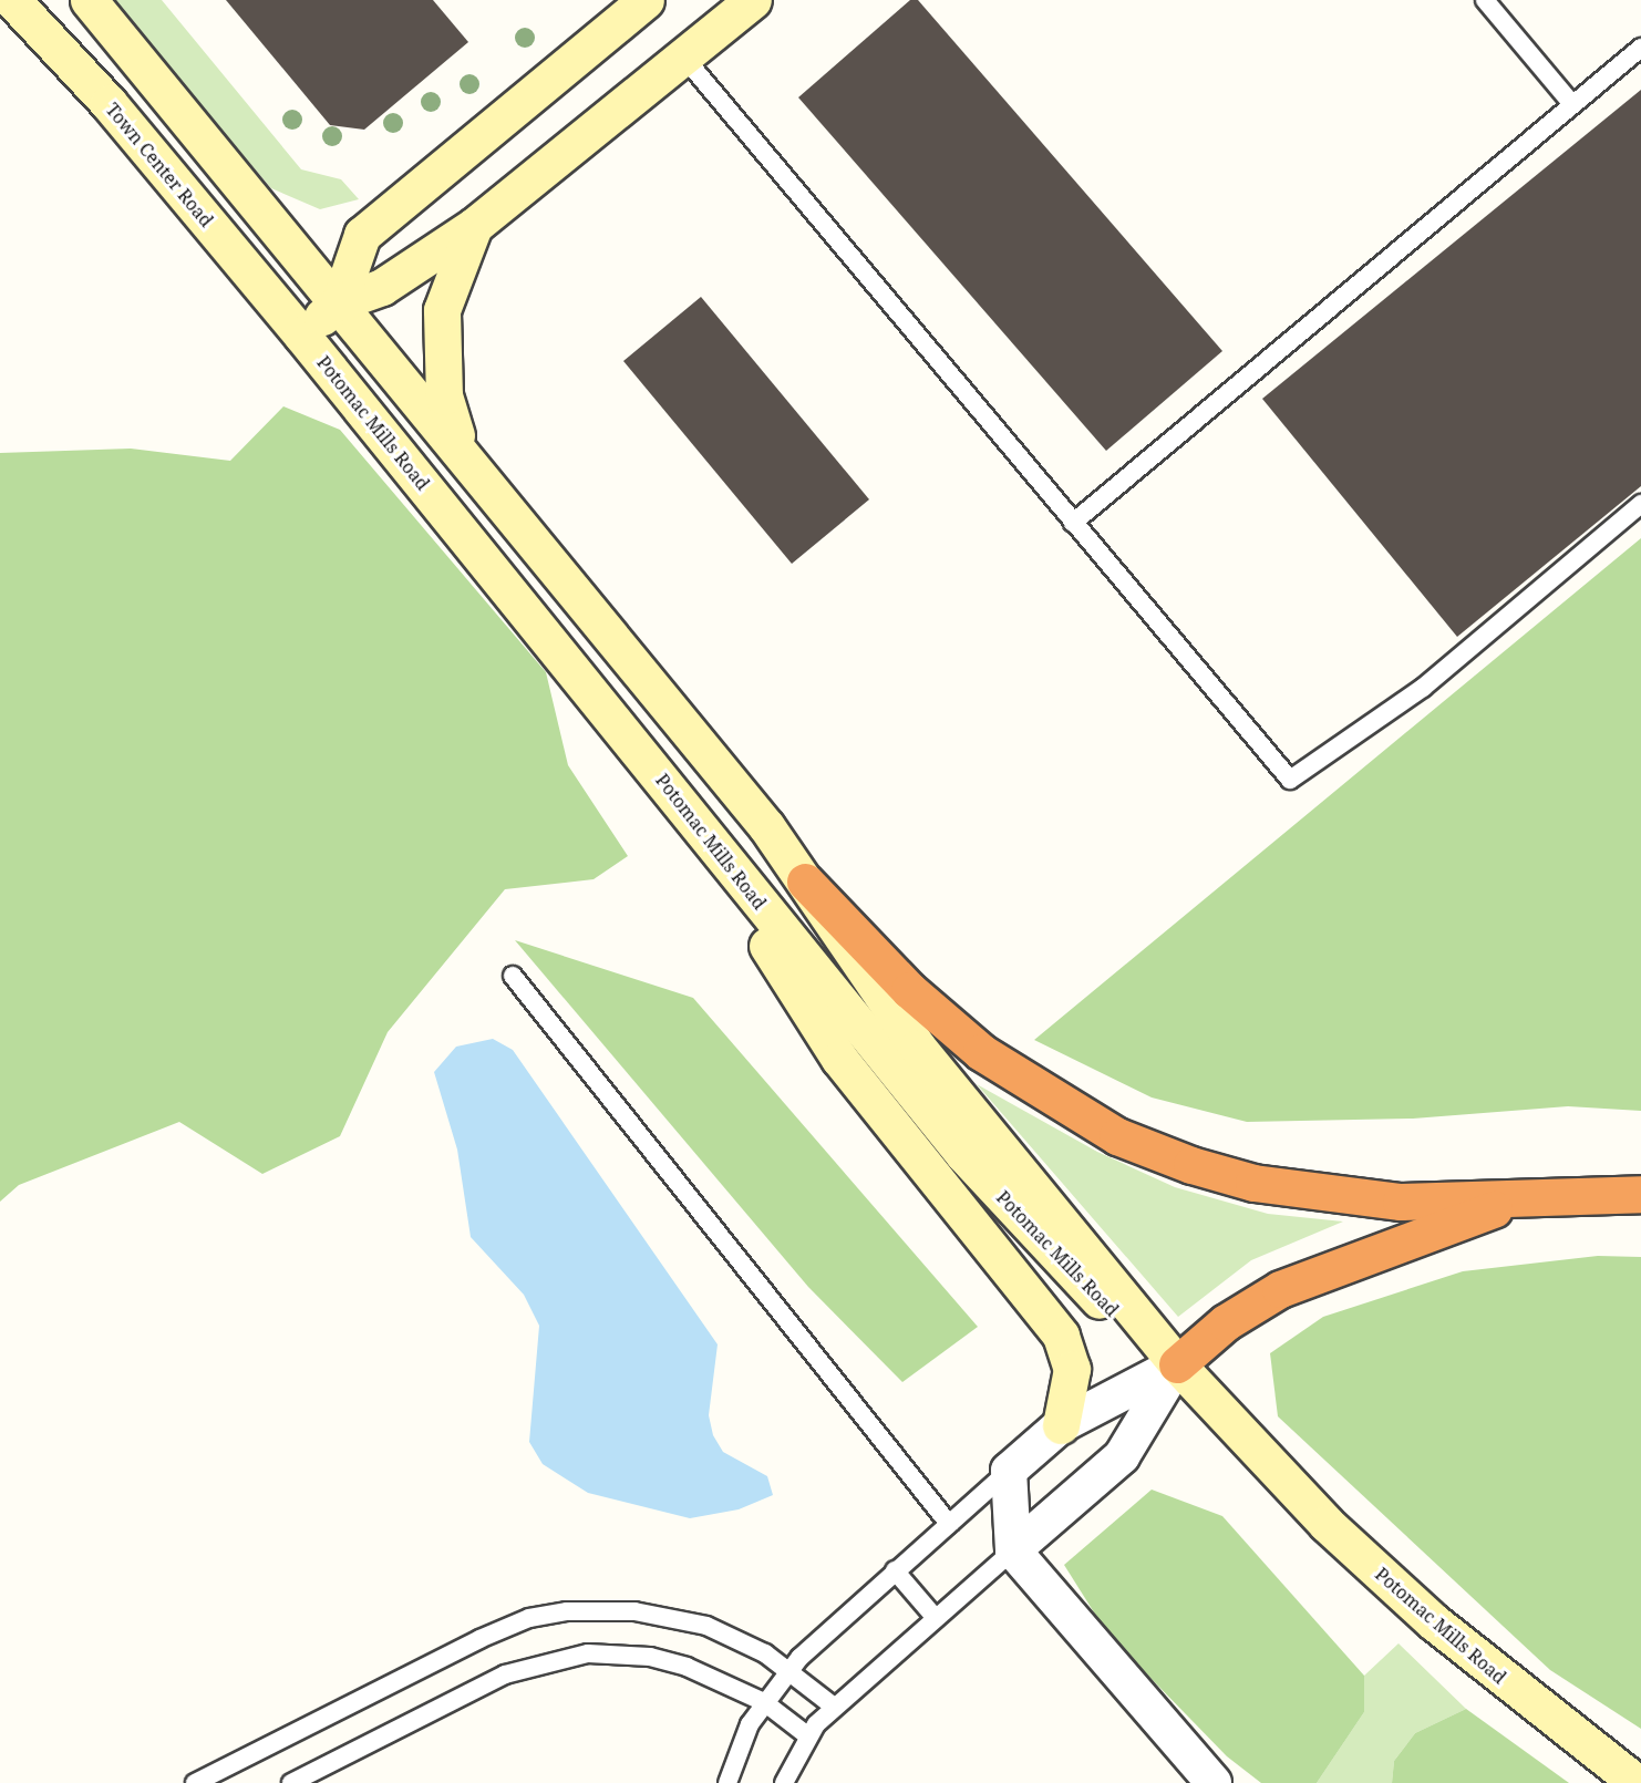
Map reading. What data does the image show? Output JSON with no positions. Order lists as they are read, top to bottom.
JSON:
{
  "streets": {
    "street": ["Town Center Road", "Potomac Mills Road"]
  },
  "crossings": [
    ["Town Center Road", "Potomac Mills Road"]
  ]
}
